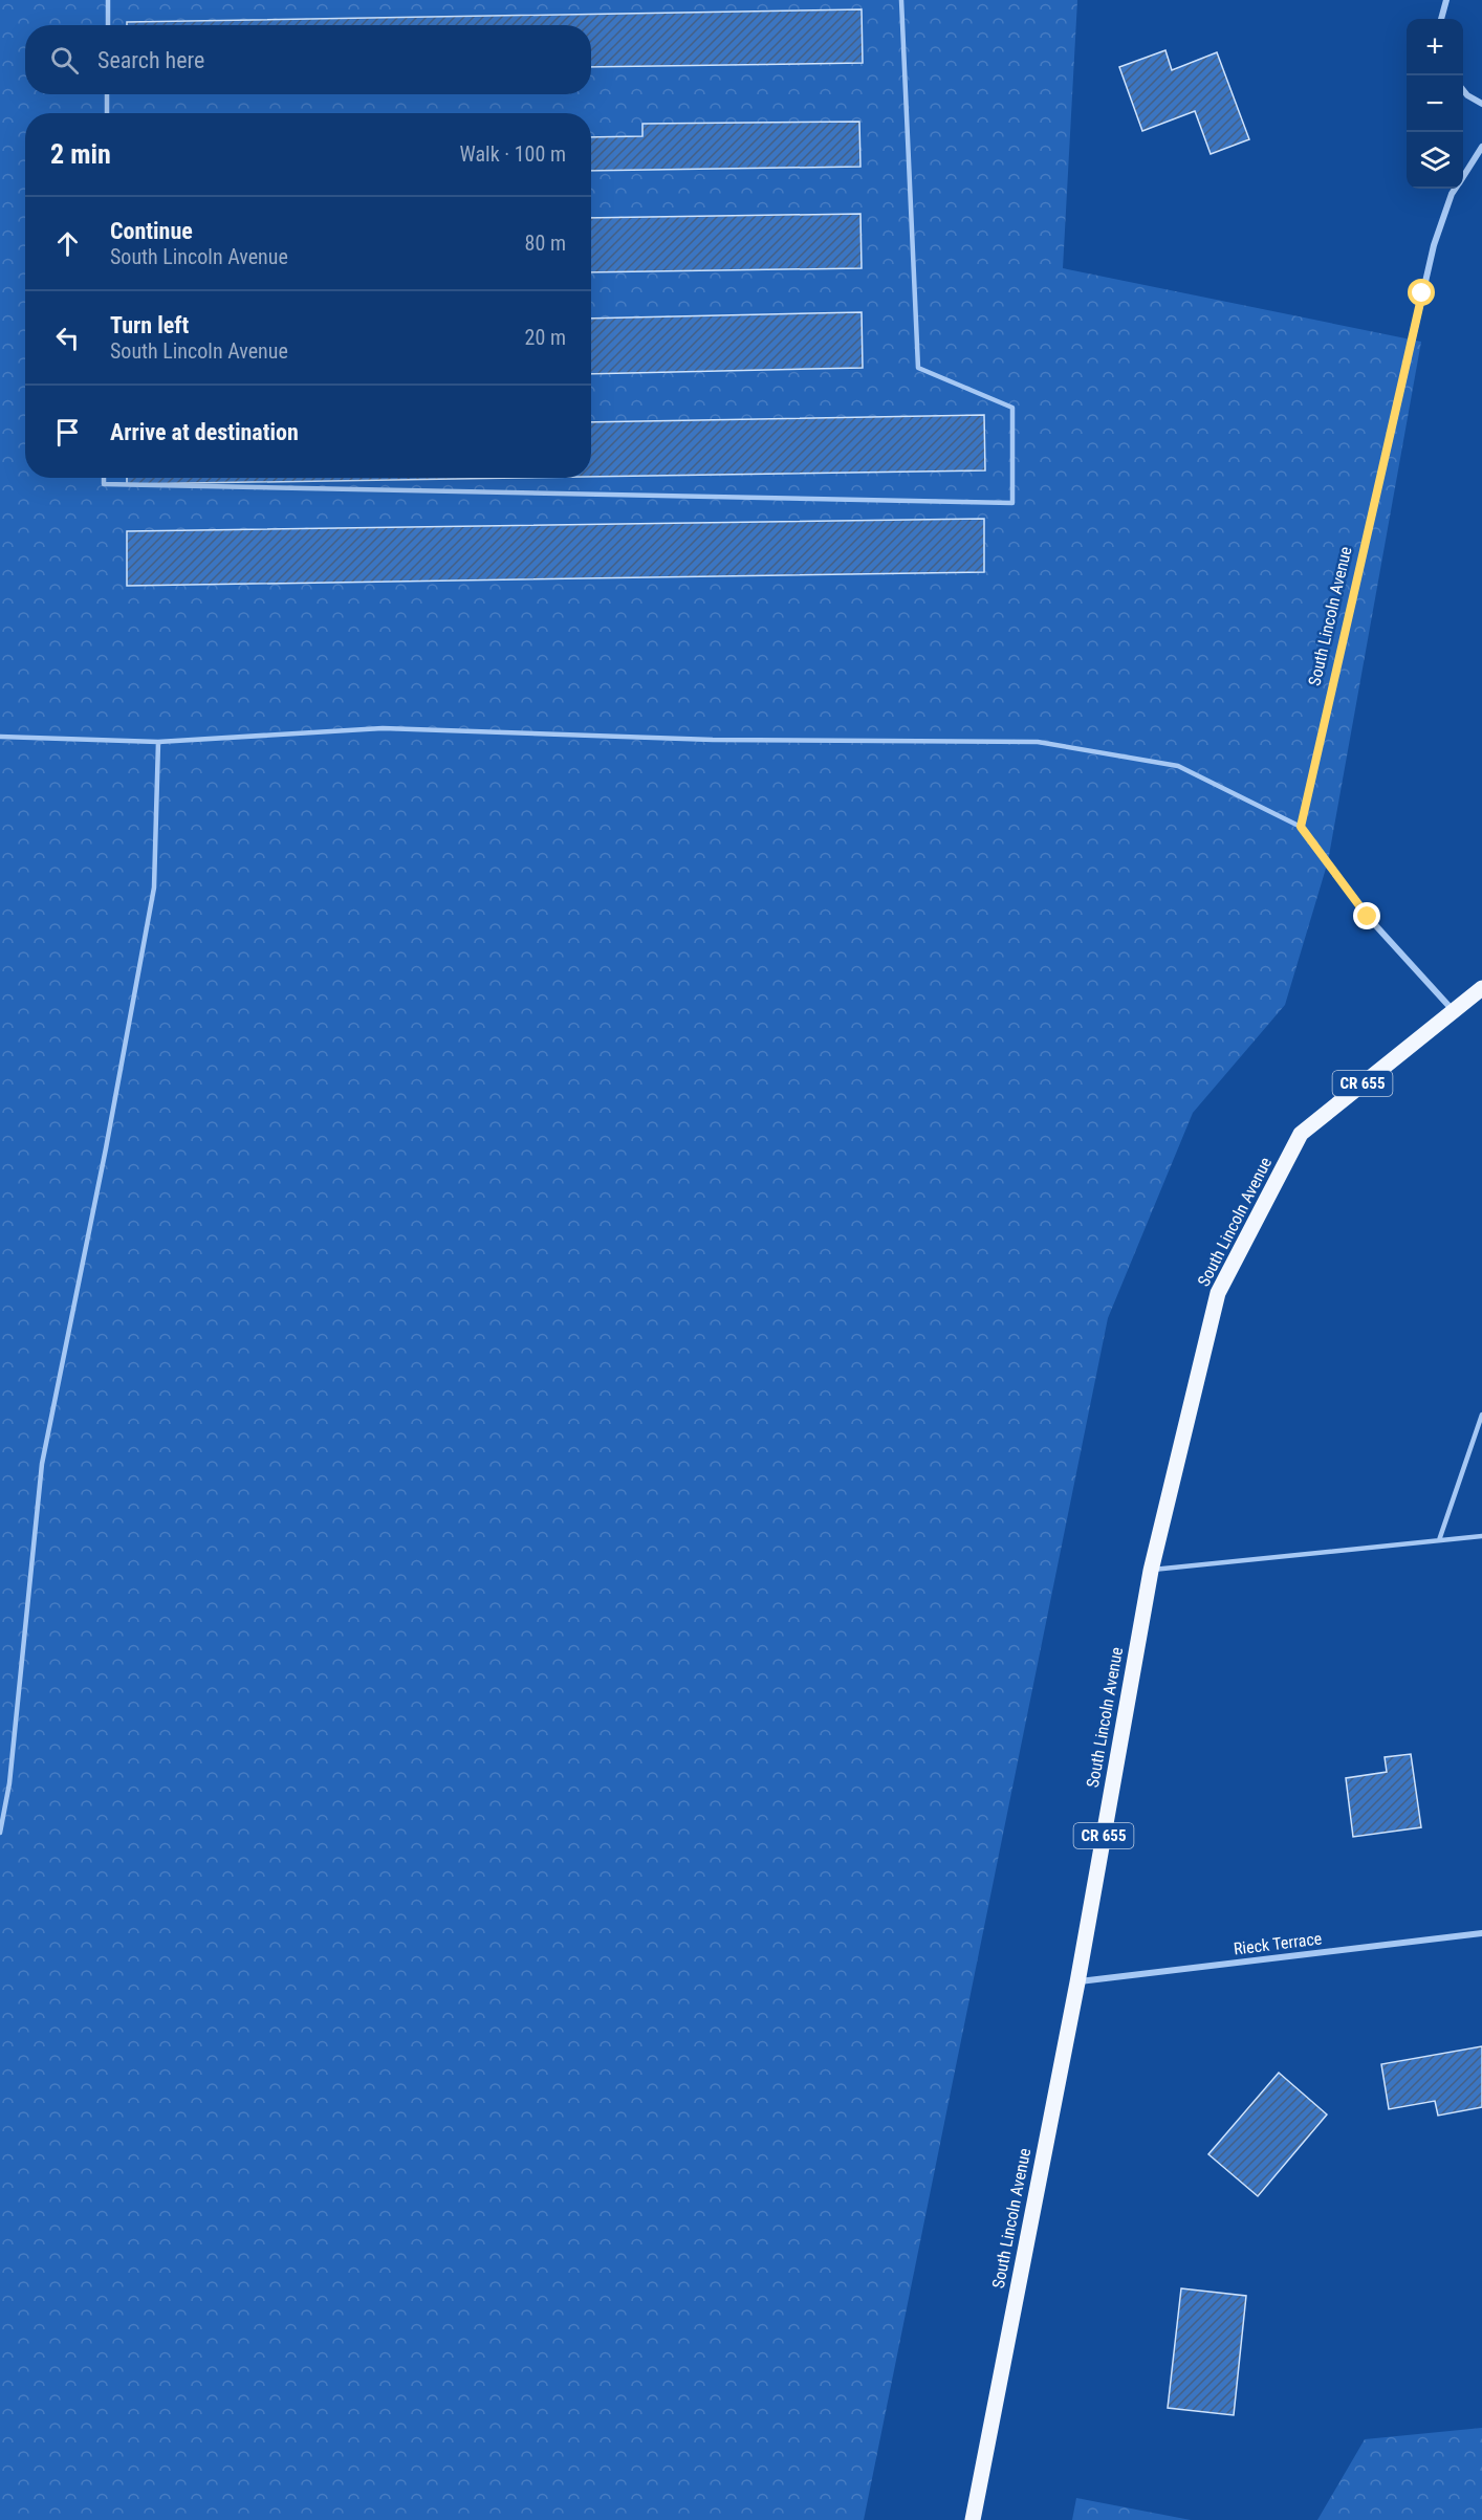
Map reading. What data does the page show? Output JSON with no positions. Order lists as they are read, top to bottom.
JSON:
{
  "streets": {
    "main road": ["South Lincoln Avenue", "CR 655"],
    "street": ["Rieck Terrace"]
  },
  "crossings": [
    ["South Lincoln Avenue", "Rieck Terrace"]
  ],
  "page": {
    "map_buttons": ["+", "−"],
    "search": "Search here",
    "heading": ["2 min", "Walk · 100 m"],
    "list": [
      ["Continue", "South Lincoln Avenue", "80 m"],
      ["Turn left", "South Lincoln Avenue", "20 m"],
      "Arrive at destination"
    ]
  }
}
